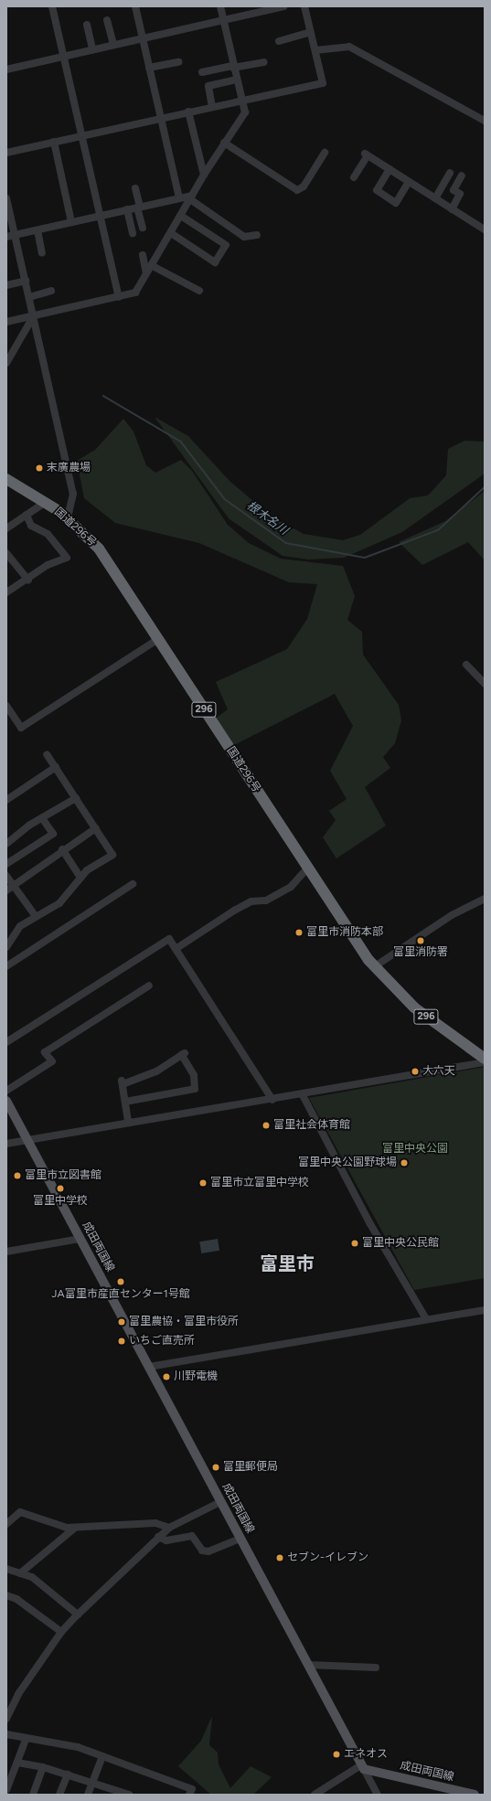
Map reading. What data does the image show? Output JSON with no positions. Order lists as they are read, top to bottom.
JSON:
{
  "streets": {
    "highway": ["国道296号", "296"],
    "main road": ["成田両国線"]
  },
  "districts": ["富里市"],
  "water": ["根木名川"],
  "parks": ["富里中央公園"],
  "places": [
    "末廣農場",
    "富里市消防本部",
    "富里消防署",
    "大六天",
    "富里社会体育館",
    "富里中央公園野球場",
    "富里市立図書館",
    "富里市立富里中学校",
    "富里中学校",
    "富里中央公民館",
    "JA富里市産直センター1号館",
    "富里農協・富里市役所",
    "いちご直売所",
    "川野電機",
    "富里郵便局",
    "セブン-イレブン",
    "エネオス"
  ]
}
